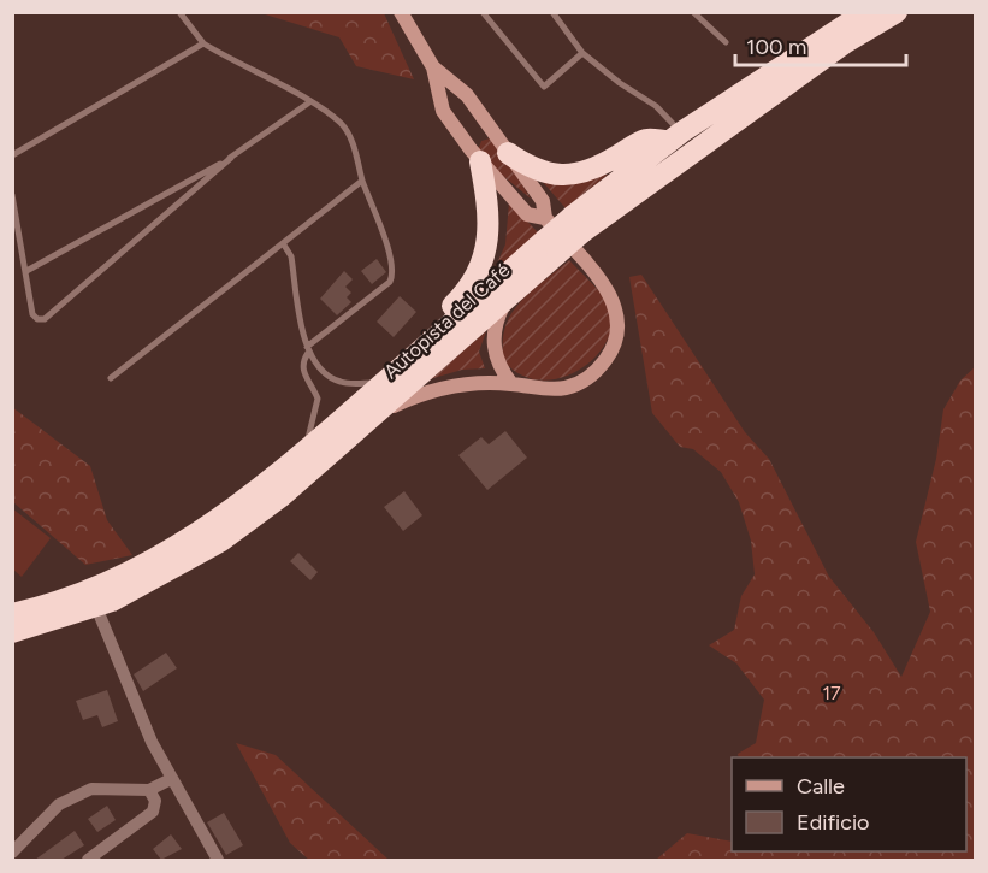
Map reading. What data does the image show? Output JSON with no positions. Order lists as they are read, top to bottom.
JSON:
{
  "streets": {
    "highway": ["Autopista del Café"]
  },
  "parks": ["17"],
  "legend": ["Calle", "Edificio"],
  "scale_bar": "100 m"
}
